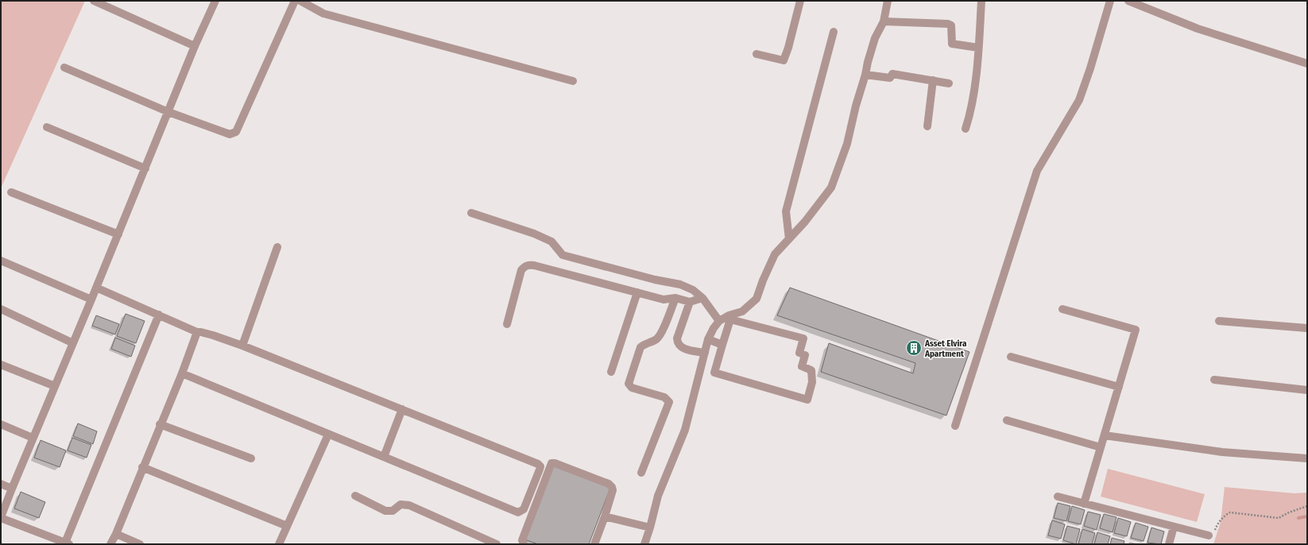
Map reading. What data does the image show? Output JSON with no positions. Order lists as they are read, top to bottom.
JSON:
{
  "places": {
    "building": ["Asset Elvira Apartment"]
  }
}
